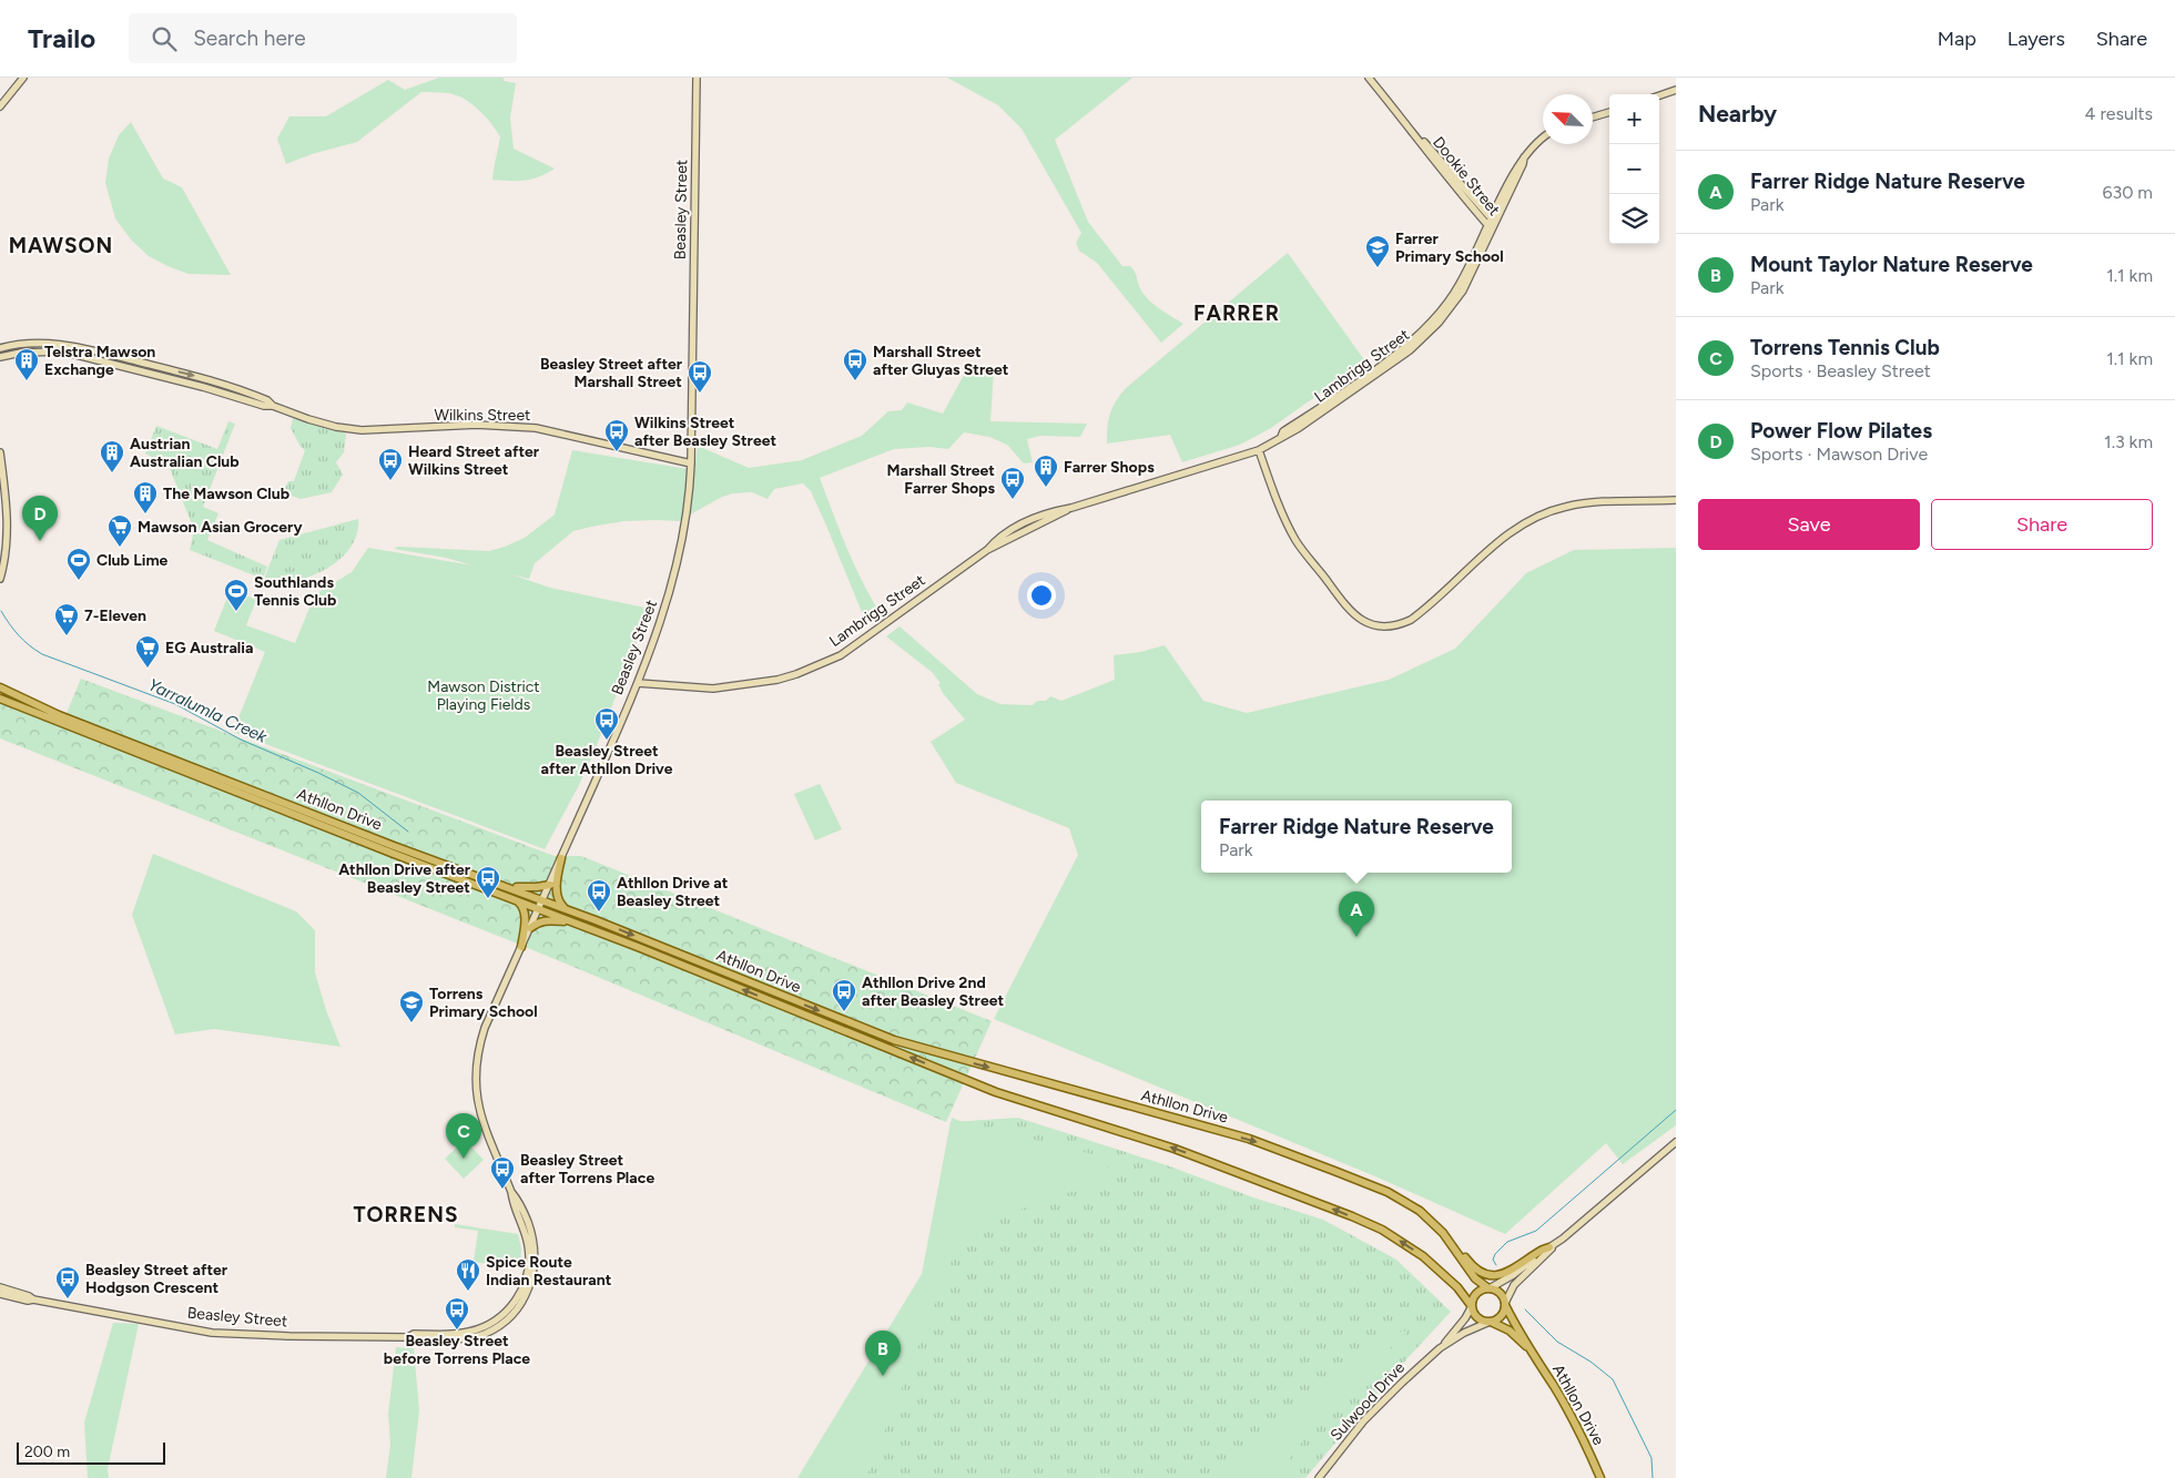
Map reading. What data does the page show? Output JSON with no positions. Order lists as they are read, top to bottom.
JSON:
{
  "streets": {
    "main road": ["Athllon Drive"],
    "street": [
      "Dookie Street",
      "Beasley Street",
      "Lambrigg Street",
      "Wilkins Street",
      "Sulwood Drive"
    ]
  },
  "crossings": [
    ["Dookie Street", "Lambrigg Street"],
    ["Beasley Street", "Lambrigg Street"],
    ["Beasley Street", "Wilkins Street"],
    ["Beasley Street", "Athllon Drive"],
    ["Athllon Drive", "Sulwood Drive"]
  ],
  "districts": ["MAWSON", "FARRER", "TORRENS"],
  "water": ["Yarralumla Creek"],
  "parks": ["Mawson District Playing Fields"],
  "places": {
    "school or university": ["Farrer Primary School", "Torrens Primary School"],
    "building": [
      "Telstra Mawson Exchange",
      "Austrian Australian Club",
      "Farrer Shops",
      "The Mawson Club"
    ],
    "bus stop": [
      "Marshall Street after Gluyas Street",
      "Beasley Street after Marshall Street",
      "Wilkins Street after Beasley Street",
      "Heard Street after Wilkins Street",
      "Marshall Street Farrer Shops",
      "Beasley Street after Athllon Drive",
      "Athllon Drive after Beasley Street",
      "Athllon Drive at Beasley Street",
      "Athllon Drive 2nd after Beasley Street",
      "Beasley Street after Torrens Place",
      "Beasley Street after Hodgson Crescent",
      "Beasley Street before Torrens Place"
    ],
    "supermarket": ["Mawson Asian Grocery", "7-Eleven", "EG Australia"],
    "sports": ["Club Lime", "Southlands Tennis Club"],
    "restaurant": ["Spice Route Indian Restaurant"]
  },
  "scale_bar": "200 m",
  "north": "top left",
  "page": {
    "header": "Trailo",
    "search": "Search here",
    "nav": ["Map", "Layers", "Share"],
    "heading": ["Nearby", "4 results"],
    "map_buttons": ["+", "−"],
    "list": [
      {
        "mark": "A",
        "name": "Farrer Ridge Nature Reserve",
        "note": "Park",
        "value": "630 m"
      },
      {
        "mark": "B",
        "name": "Mount Taylor Nature Reserve",
        "note": "Park",
        "value": "1.1 km"
      },
      {
        "mark": "C",
        "name": "Torrens Tennis Club",
        "note": "Sports · Beasley Street",
        "value": "1.1 km"
      },
      {
        "mark": "D",
        "name": "Power Flow Pilates",
        "note": "Sports · Mawson Drive",
        "value": "1.3 km"
      }
    ],
    "buttons": ["Save", "Share"],
    "pins": [
      "D",
      "A",
      "C",
      "B"
    ],
    "popup": ["Farrer Ridge Nature Reserve", "Park"],
    "scale": "200 m"
  }
}
